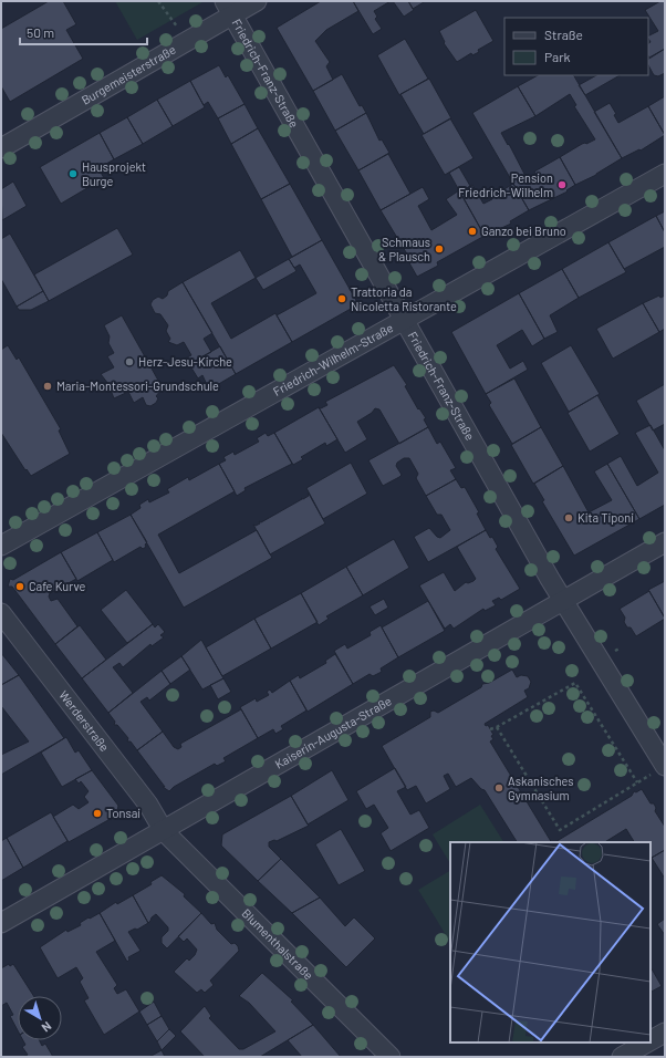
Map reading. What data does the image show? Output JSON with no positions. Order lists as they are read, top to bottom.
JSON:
{
  "streets": {
    "street": [
      "Friedrich-Franz-Straße",
      "Burgemeisterstraße",
      "Friedrich-Wilhelm-Straße",
      "Werderstraße",
      "Kaiserin-Augusta-Straße",
      "Blumenthalstraße"
    ]
  },
  "crossings": [
    ["Friedrich-Franz-Straße", "Burgemeisterstraße"],
    ["Friedrich-Franz-Straße", "Friedrich-Wilhelm-Straße"],
    ["Friedrich-Franz-Straße", "Kaiserin-Augusta-Straße"],
    ["Werderstraße", "Kaiserin-Augusta-Straße"],
    ["Werderstraße", "Blumenthalstraße"],
    ["Kaiserin-Augusta-Straße", "Blumenthalstraße"]
  ],
  "places": [
    "Hausprojekt Burge",
    "Pension Friedrich-Wilhelm",
    "Ganzo bei Bruno",
    "Schmaus & Plausch",
    "Trattoria da Nicoletta Ristorante",
    "Herz-Jesu-Kirche",
    "Maria-Montessori-Grundschule",
    "Kita Tiponi",
    "Cafe Kurve",
    "Askanisches Gymnasium",
    "Tonsai"
  ],
  "legend": ["Straße", "Park"],
  "scale_bar": "50 m",
  "north": "bottom right"
}
